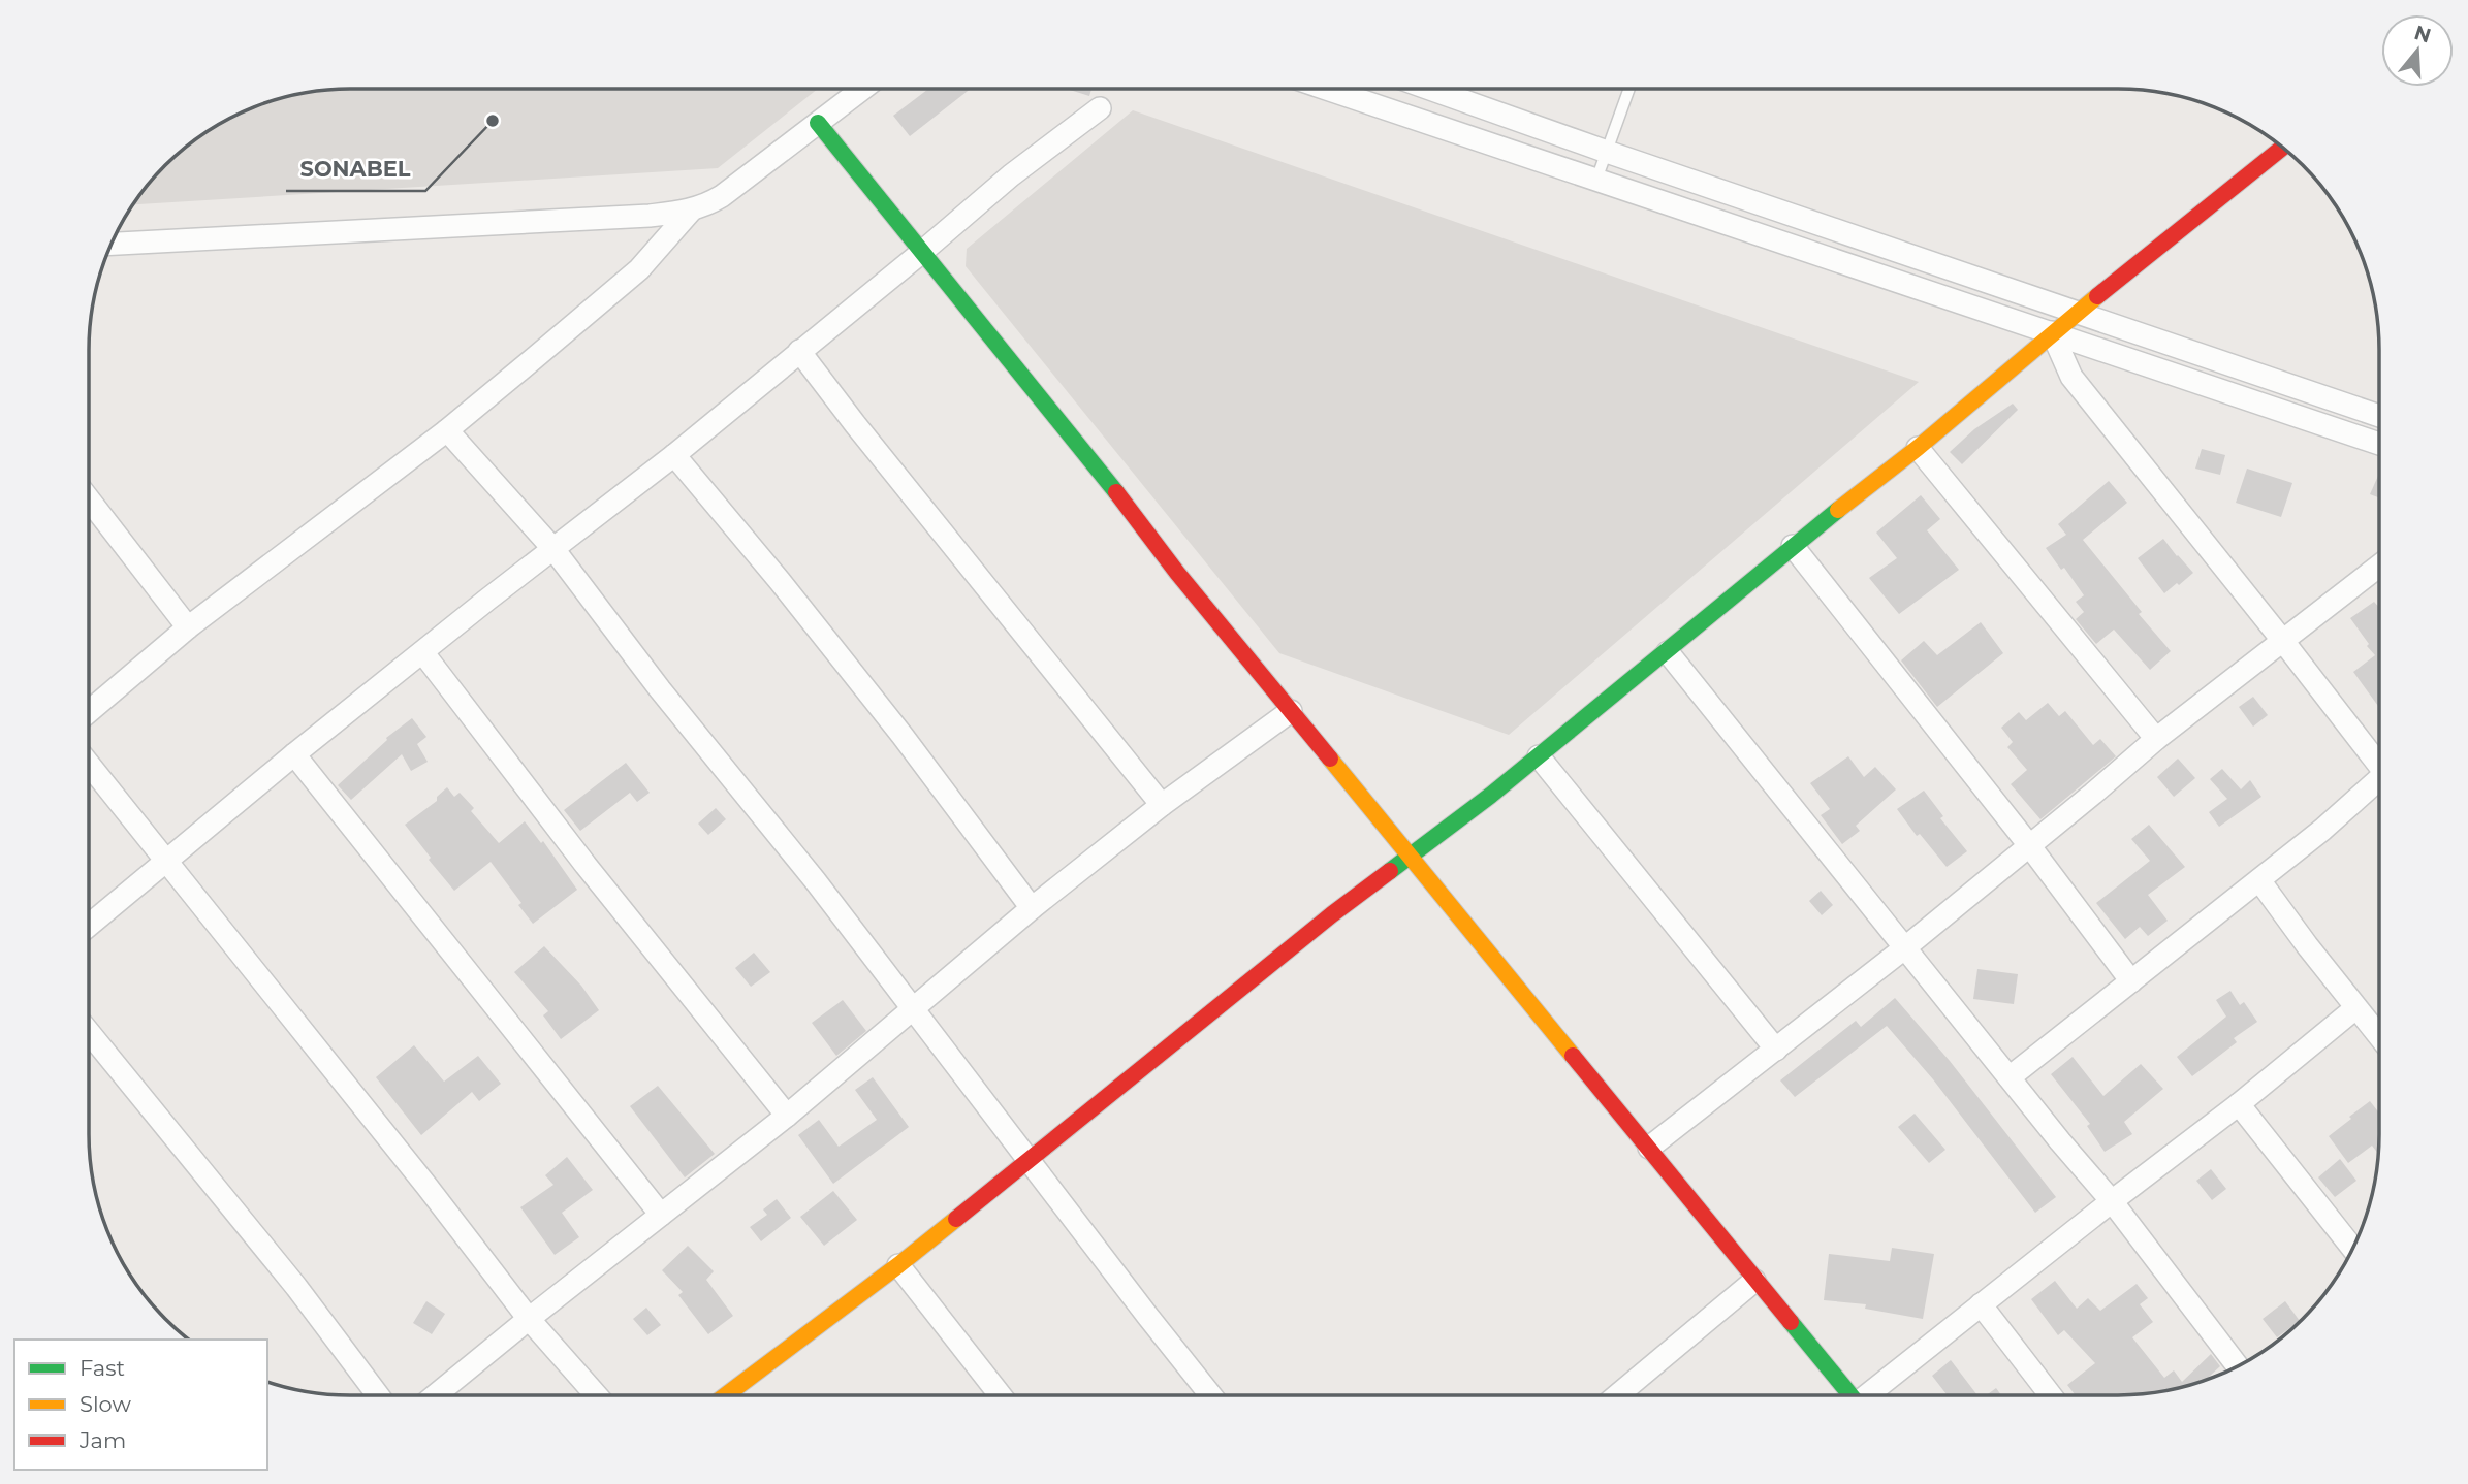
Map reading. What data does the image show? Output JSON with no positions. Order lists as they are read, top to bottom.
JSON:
{
  "places": ["SONABEL"],
  "legend": ["Fast", "Slow", "Jam"],
  "north": "top"
}
